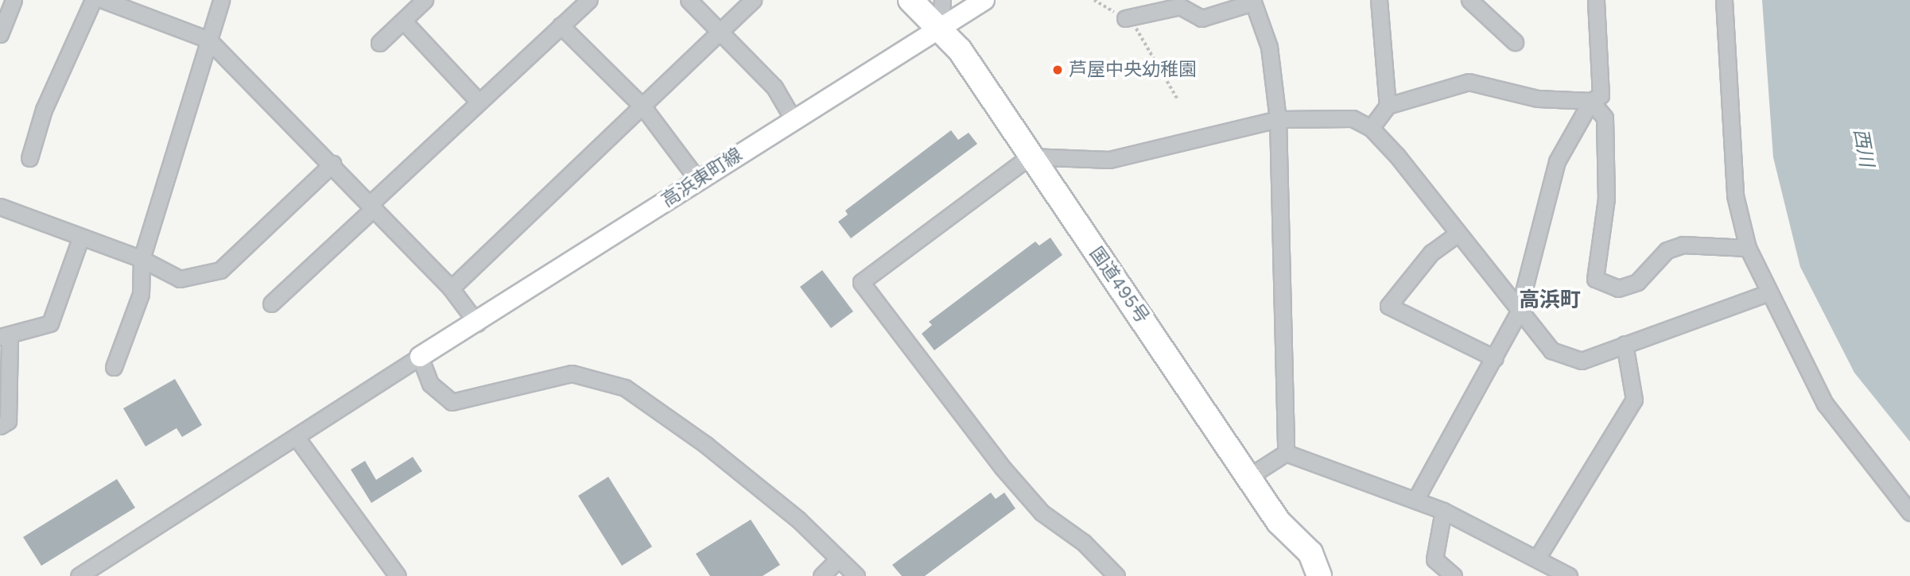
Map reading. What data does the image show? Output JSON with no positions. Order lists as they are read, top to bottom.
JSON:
{
  "streets": {
    "highway": ["国道495号"],
    "main road": ["高浜東町線"]
  },
  "crossings": [
    ["高浜東町線", "国道495号"]
  ],
  "districts": ["高浜町"],
  "water": ["西川"],
  "places": ["芦屋中央幼稚園"]
}
